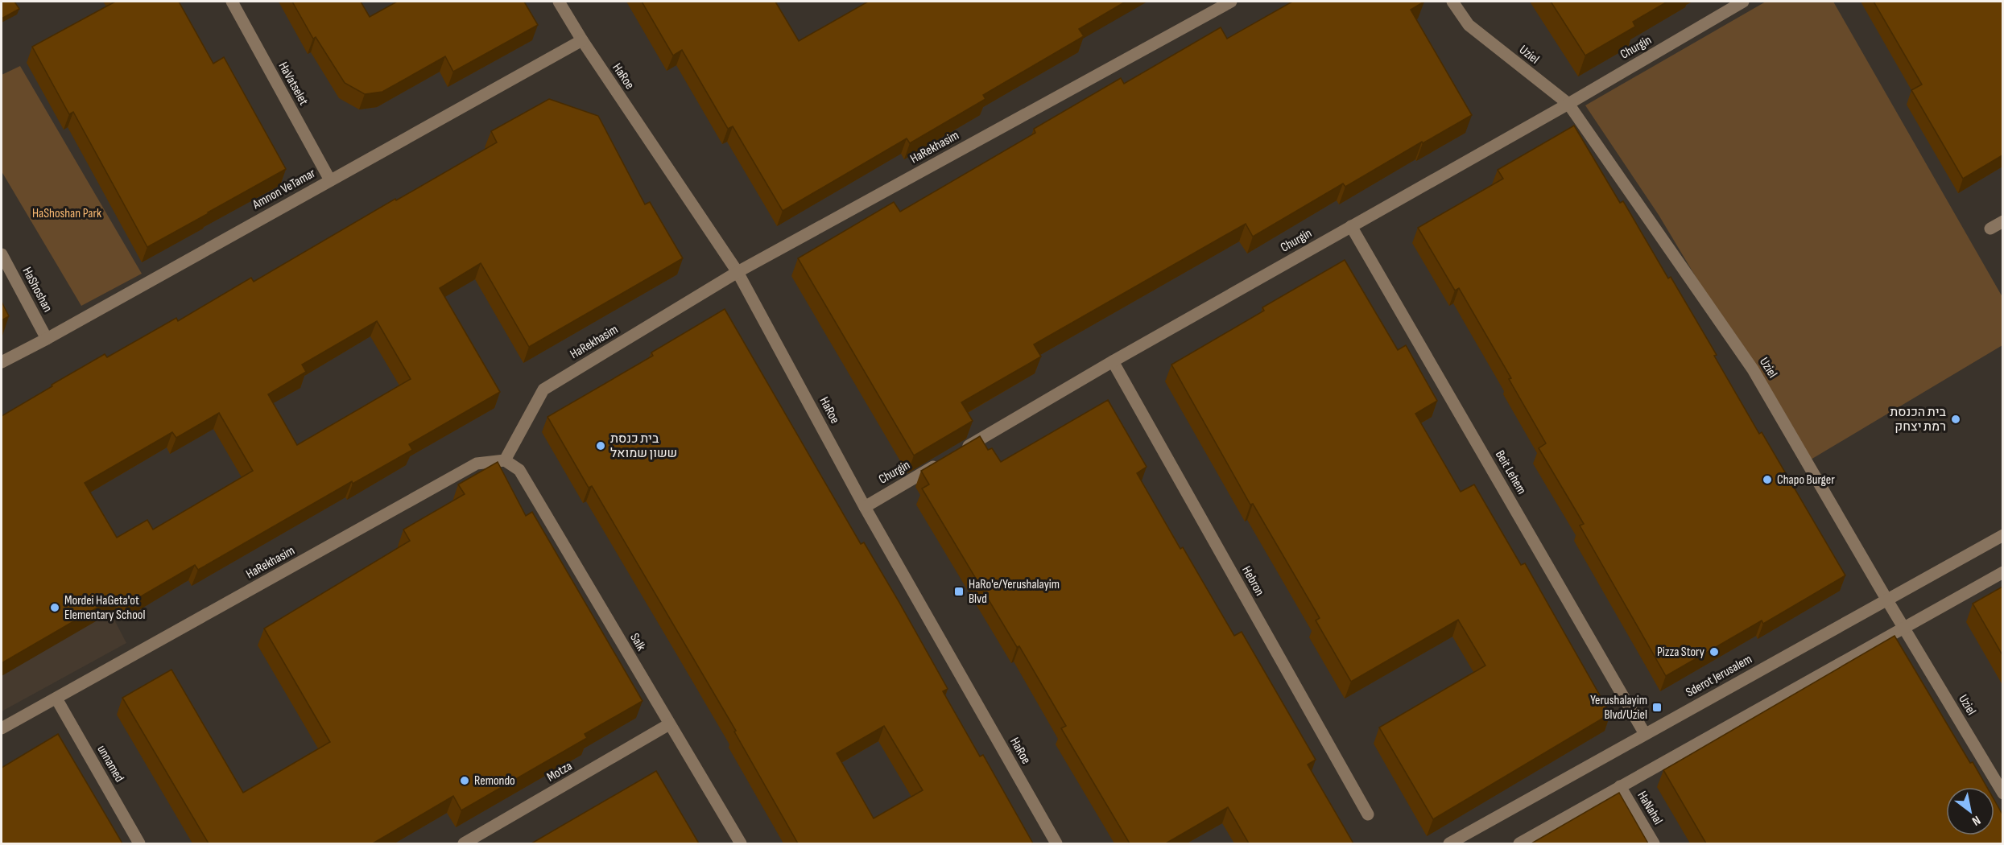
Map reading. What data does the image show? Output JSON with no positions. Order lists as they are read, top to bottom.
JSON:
{
  "streets": {
    "street": [
      "Churgin",
      "Uziel",
      "HaRoe",
      "HaVatselet",
      "HaRekhasim",
      "Amnon VeTamar",
      "HaShoshan",
      "Beit Lehem",
      "Hebron",
      "Salk",
      "Sderot Jerusalem",
      "unnamed",
      "Motza",
      "HaNahal"
    ]
  },
  "crossings": [
    ["Churgin", "Uziel"],
    ["Churgin", "HaRoe"],
    ["Churgin", "Beit Lehem"],
    ["Churgin", "Hebron"],
    ["Uziel", "Sderot Jerusalem"],
    ["HaRoe", "HaRekhasim"],
    ["HaRoe", "Amnon VeTamar"],
    ["HaVatselet", "Amnon VeTamar"],
    ["HaRekhasim", "Salk"],
    ["HaRekhasim", "unnamed"],
    ["Amnon VeTamar", "HaShoshan"],
    ["Beit Lehem", "Sderot Jerusalem"],
    ["Salk", "Motza"]
  ],
  "parks": ["HaShoshan Park"],
  "places": {
    "other": [
      "בית הכנסת רמת יצחק",
      "בית כנסת ששון שמואל",
      "Chapo Burger",
      "Mordei HaGeta'ot Elementary School",
      "Pizza Story",
      "Remondo"
    ],
    "transit": ["HaRo'e/Yerushalayim Blvd", "Yerushalayim Blvd/Uziel"]
  },
  "north": "bottom right"
}
